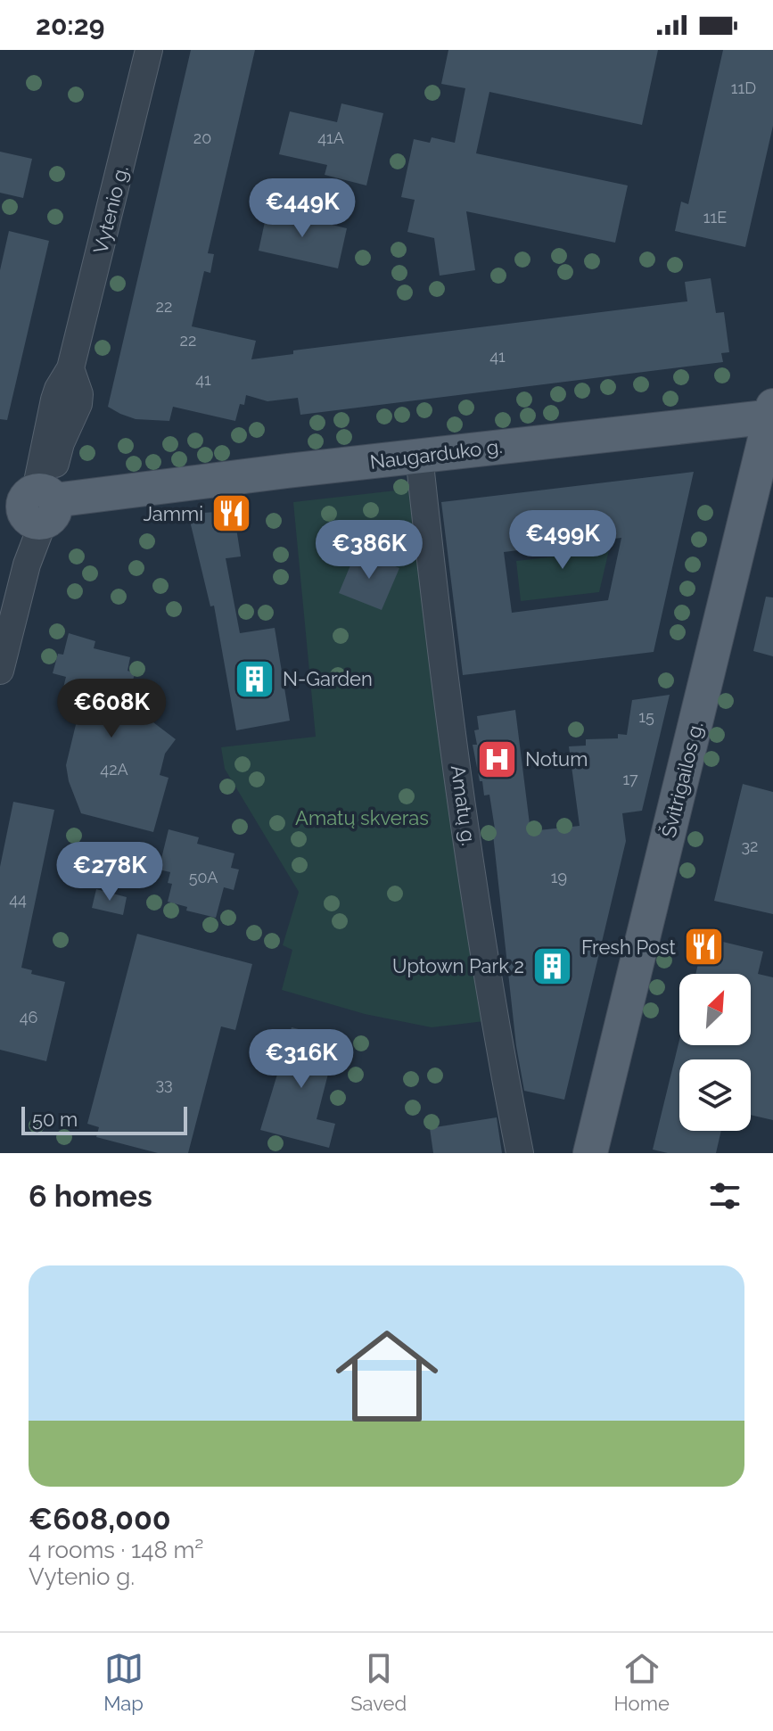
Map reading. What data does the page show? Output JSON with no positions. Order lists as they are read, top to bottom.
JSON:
{
  "streets": {
    "main road": ["Naugarduko g.", "Švitrigailos g."],
    "street": ["Vytenio g.", "Amatų g."]
  },
  "crossings": [
    ["Vytenio g.", "Naugarduko g."],
    ["Naugarduko g.", "Švitrigailos g."],
    ["Naugarduko g.", "Amatų g."]
  ],
  "parks": ["Amatų skveras"],
  "places": {
    "restaurant": ["Jammi", "Fresh Post"],
    "building": ["N-Garden", "Uptown Park 2"],
    "hospital": ["Notum"]
  },
  "house_numbers": [
    "11D",
    "20",
    "41A",
    "11E",
    "22",
    "22",
    "41",
    "41",
    "15",
    "42A",
    "17",
    "32",
    "50A",
    "19",
    "44",
    "46",
    "33"
  ],
  "scale_bar": "50 m",
  "north": "top right",
  "page": {
    "status": "20:29",
    "price": [
      "€449K",
      "€499K",
      "€386K",
      "€608K",
      "€278K",
      "€316K"
    ],
    "scale": "50 m",
    "heading": "6 homes",
    "list": [
      {
        "name": "€608,000",
        "note": "4 rooms · 148 m² · Vytenio g."
      }
    ],
    "tabs": ["Map", "Saved", "Home"]
  }
}
